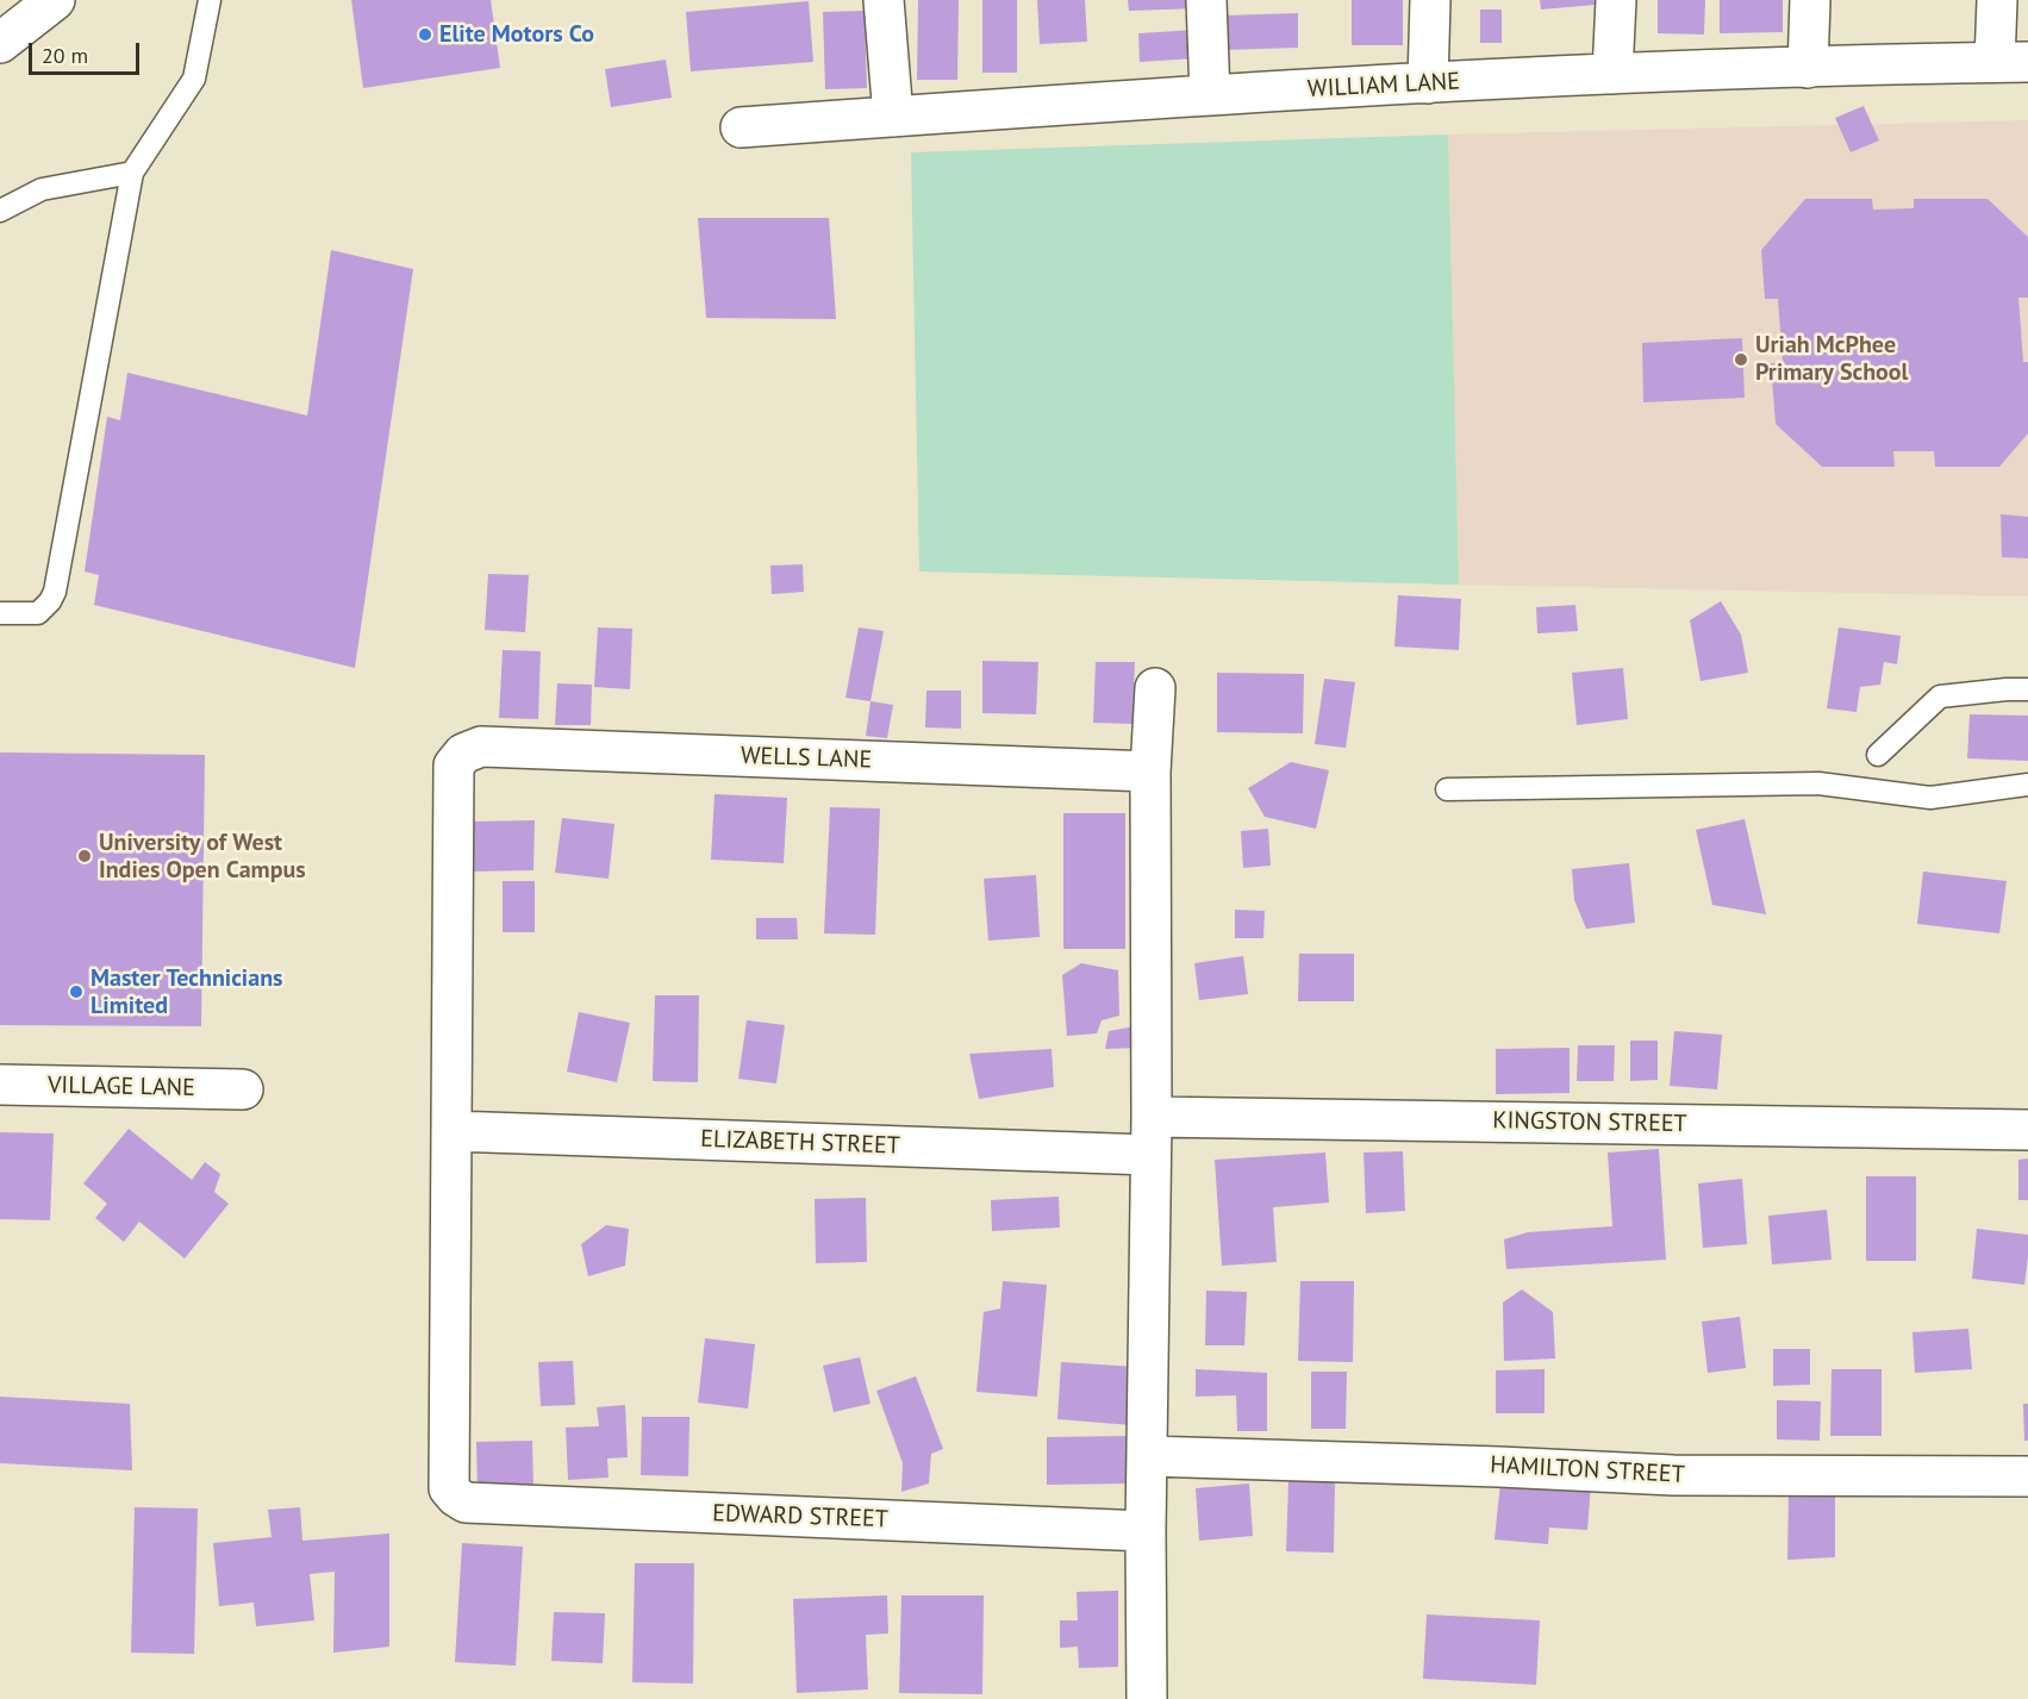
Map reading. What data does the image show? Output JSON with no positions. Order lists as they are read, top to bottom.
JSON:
{
  "streets": {
    "street": [
      "WILLIAM LANE",
      "WELLS LANE",
      "VILLAGE LANE",
      "KINGSTON STREET",
      "ELIZABETH STREET",
      "HAMILTON STREET",
      "EDWARD STREET"
    ]
  },
  "crossings": [
    ["WELLS LANE", "ELIZABETH STREET"],
    ["WELLS LANE", "EDWARD STREET"],
    ["KINGSTON STREET", "ELIZABETH STREET"],
    ["ELIZABETH STREET", "EDWARD STREET"]
  ],
  "places": [
    "Elite Motors Co",
    "Uriah McPhee Primary School",
    "University of West Indies Open Campus",
    "Master Technicians Limited"
  ],
  "scale_bar": "20 m"
}
